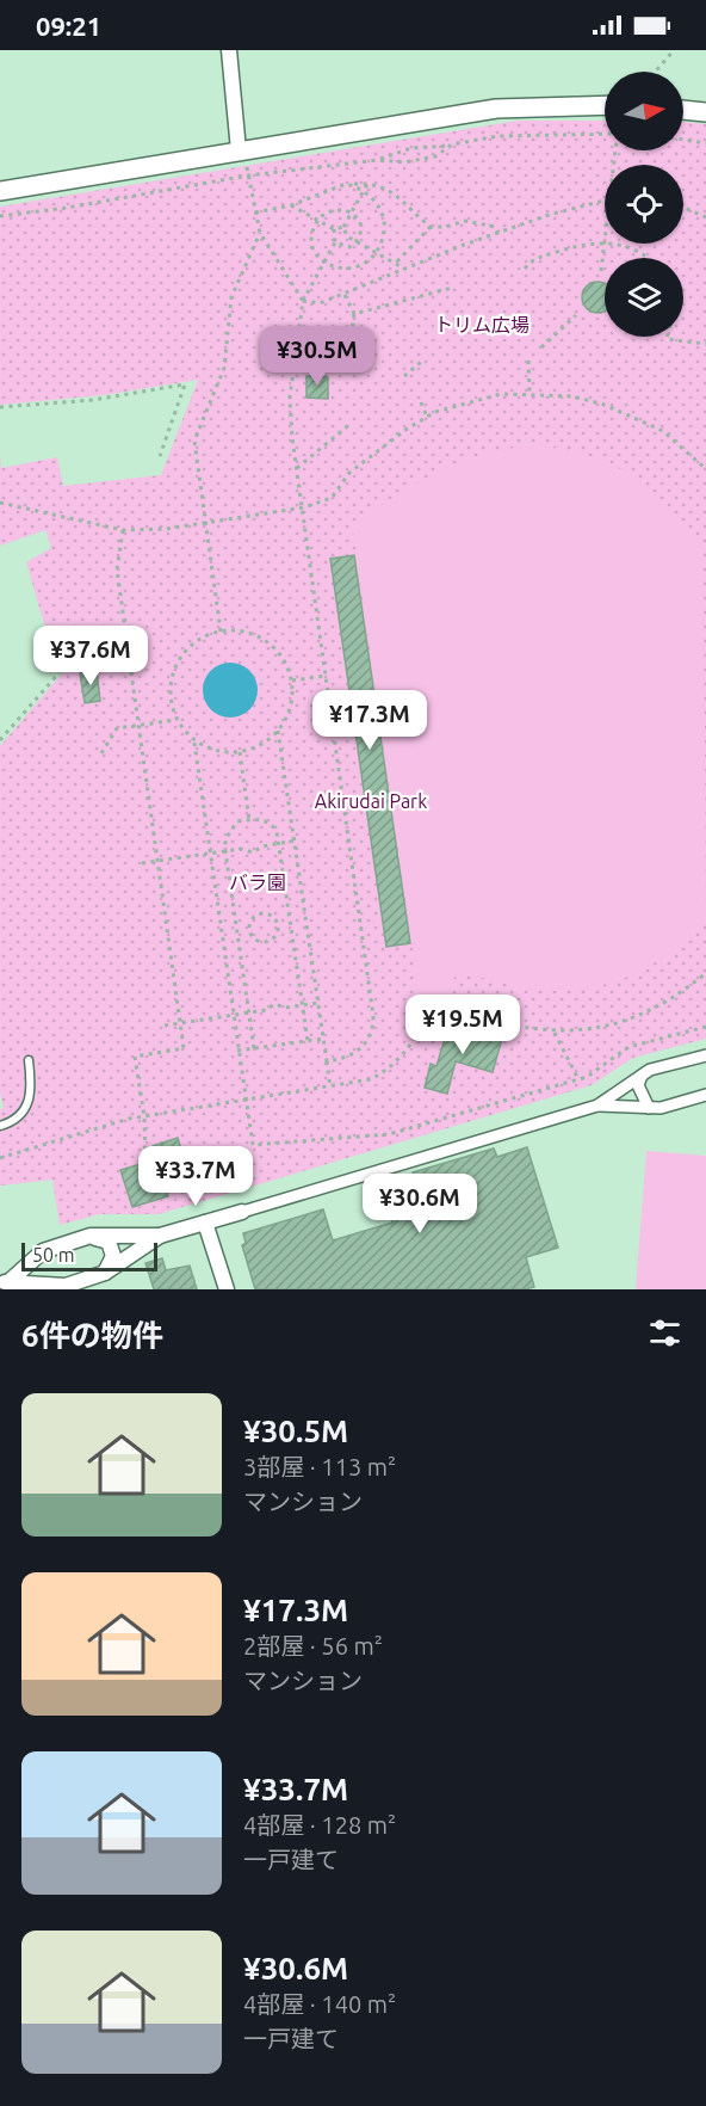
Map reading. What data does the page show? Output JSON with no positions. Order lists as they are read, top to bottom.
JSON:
{
  "parks": ["トリム広場", "Akirudai Park", "バラ園"],
  "scale_bar": "50 m",
  "north": "right",
  "page": {
    "status": "09:21",
    "price": [
      "¥30.5M",
      "¥37.6M",
      "¥17.3M",
      "¥19.5M",
      "¥33.7M",
      "¥30.6M"
    ],
    "scale": "50 m",
    "heading": "6件の物件",
    "list": [
      {
        "name": "¥30.5M",
        "note": "3部屋 · 113 m² · マンション"
      },
      {
        "name": "¥17.3M",
        "note": "2部屋 · 56 m² · マンション"
      },
      {
        "name": "¥33.7M",
        "note": "4部屋 · 128 m² · 一戸建て"
      },
      {
        "name": "¥30.6M",
        "note": "4部屋 · 140 m² · 一戸建て"
      }
    ]
  }
}
